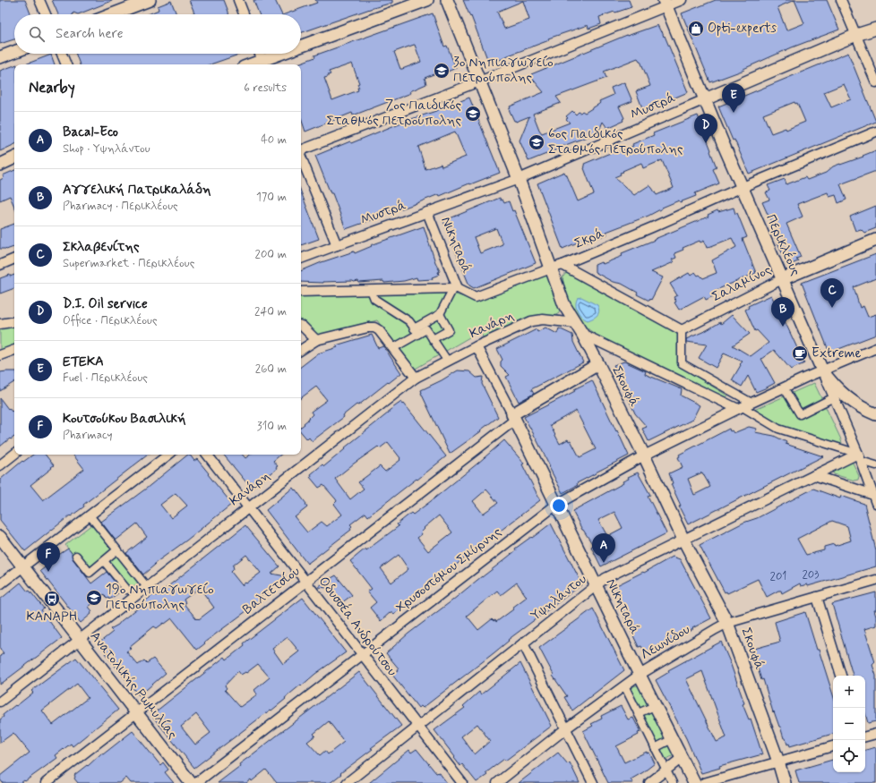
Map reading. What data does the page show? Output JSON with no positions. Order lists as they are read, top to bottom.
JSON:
{
  "streets": {
    "street": [
      "Μυστρά",
      "Σκρά",
      "Νικηταρά",
      "Περικλέους",
      "Σαλαμίνος",
      "Κανάρη",
      "Σκουφά",
      "Χρυσοστόμου Σμύρνης",
      "Βαλτετσίου",
      "Υψηλάντου",
      "Οδυσσέα Ανδρούτσου",
      "Λεωνίδου",
      "Ανατολικής Ρωμυλίας"
    ]
  },
  "crossings": [
    ["Μυστρά", "Νικηταρά"],
    ["Μυστρά", "Περικλέους"],
    ["Μυστρά", "Σκουφά"],
    ["Σκρά", "Νικηταρά"],
    ["Σκρά", "Περικλέους"],
    ["Σκρά", "Σκουφά"],
    ["Νικηταρά", "Κανάρη"],
    ["Νικηταρά", "Χρυσοστόμου Σμύρνης"],
    ["Νικηταρά", "Βαλτετσίου"],
    ["Νικηταρά", "Υψηλάντου"],
    ["Νικηταρά", "Λεωνίδου"],
    ["Περικλέους", "Σαλαμίνος"],
    ["Περικλέους", "Χρυσοστόμου Σμύρνης"],
    ["Περικλέους", "Υψηλάντου"],
    ["Κανάρη", "Σκουφά"],
    ["Κανάρη", "Οδυσσέα Ανδρούτσου"],
    ["Κανάρη", "Ανατολικής Ρωμυλίας"],
    ["Σκουφά", "Χρυσοστόμου Σμύρνης"],
    ["Σκουφά", "Υψηλάντου"],
    ["Σκουφά", "Λεωνίδου"],
    ["Χρυσοστόμου Σμύρνης", "Οδυσσέα Ανδρούτσου"],
    ["Βαλτετσίου", "Οδυσσέα Ανδρούτσου"],
    ["Βαλτετσίου", "Ανατολικής Ρωμυλίας"],
    ["Υψηλάντου", "Οδυσσέα Ανδρούτσου"]
  ],
  "places": {
    "shop": ["Opti-experts"],
    "school or university": [
      "3ο Νηπιαγωγείο Πετρούπολης",
      "7ος Παιδικός Σταθμός Πετρούπολης",
      "6ος Παιδικός Σταθμός Πετρούπολης",
      "19ο Νηπιαγωγείο Πετρούπολης"
    ],
    "cafe": ["Extreme"],
    "bus stop": ["ΚΑΝΑΡΗ"]
  },
  "house_numbers": ["203", "201"],
  "page": {
    "search": "Search here",
    "heading": ["Nearby", "6 results"],
    "pins": [
      "E",
      "D",
      "C",
      "B",
      "A",
      "F"
    ],
    "list": [
      {
        "mark": "A",
        "name": "Bacal-Eco",
        "note": "Shop · Υψηλάντου",
        "value": "40 m"
      },
      {
        "mark": "B",
        "name": "Αγγελική Πατρικαλάδη",
        "note": "Pharmacy · Περικλέους",
        "value": "170 m"
      },
      {
        "mark": "C",
        "name": "Σκλαβενίτης",
        "note": "Supermarket · Περικλέους",
        "value": "200 m"
      },
      {
        "mark": "D",
        "name": "D.I. Oil service",
        "note": "Office · Περικλέους",
        "value": "240 m"
      },
      {
        "mark": "E",
        "name": "ΕΤΕΚΑ",
        "note": "Fuel · Περικλέους",
        "value": "260 m"
      },
      {
        "mark": "F",
        "name": "Κουτσούκου Βασιλική",
        "note": "Pharmacy",
        "value": "310 m"
      }
    ],
    "map_buttons": ["+", "−"]
  }
}
